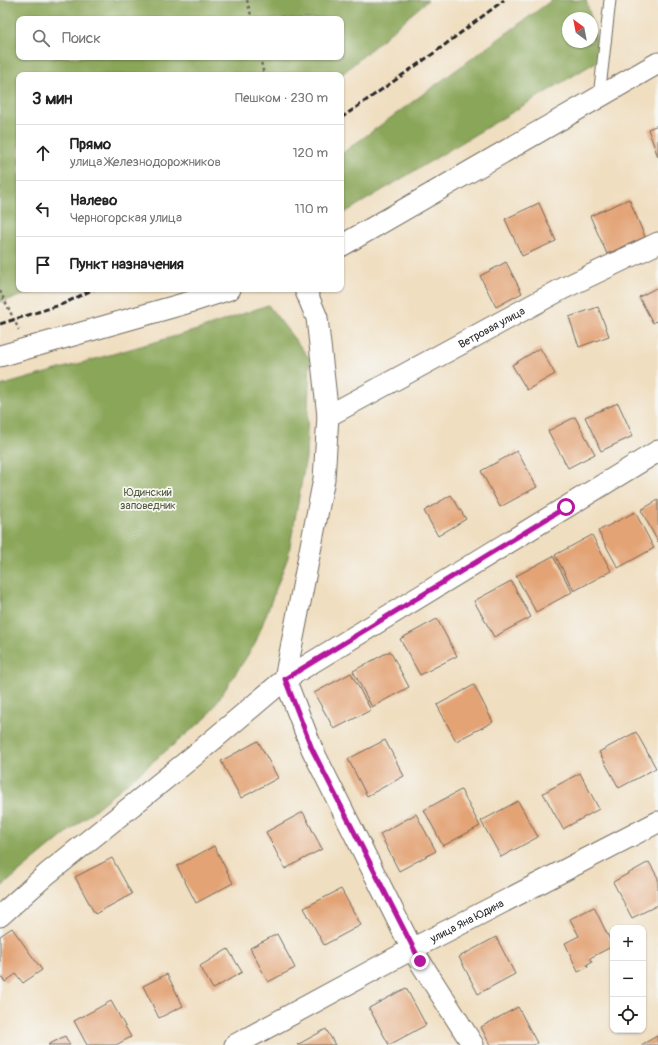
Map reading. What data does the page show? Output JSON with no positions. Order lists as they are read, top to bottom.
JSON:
{
  "streets": {
    "street": ["Ветровая улица", "улица Яна Юдина"]
  },
  "parks": ["Юдинский заповедник"],
  "north": "top left",
  "page": {
    "search": "Поиск",
    "heading": ["3 мин", "Пешком · 230 m"],
    "list": [
      ["Прямо", "улица Железнодорожников", "120 m"],
      ["Налево", "Черногорская улица", "110 m"],
      "Пункт назначения"
    ],
    "map_buttons": ["+", "−"]
  }
}
